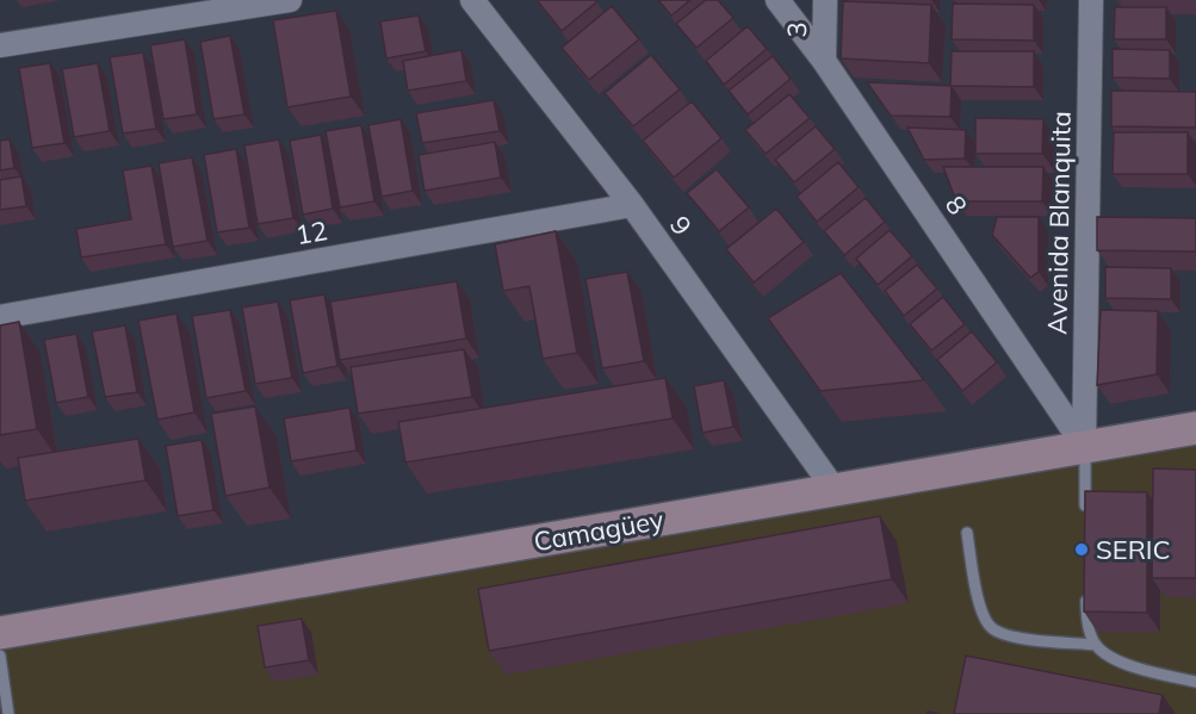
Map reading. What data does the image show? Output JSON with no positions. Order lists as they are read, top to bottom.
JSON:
{
  "streets": {
    "main road": ["Camagüey"],
    "street": [
      "3",
      "8",
      "Avenida Blanquita",
      "9",
      "12"
    ]
  },
  "crossings": [
    ["3", "8"],
    ["8", "Avenida Blanquita"],
    ["8", "Camagüey"],
    ["Avenida Blanquita", "Camagüey"],
    ["9", "12"],
    ["9", "Camagüey"]
  ],
  "places": ["SERIC"]
}
